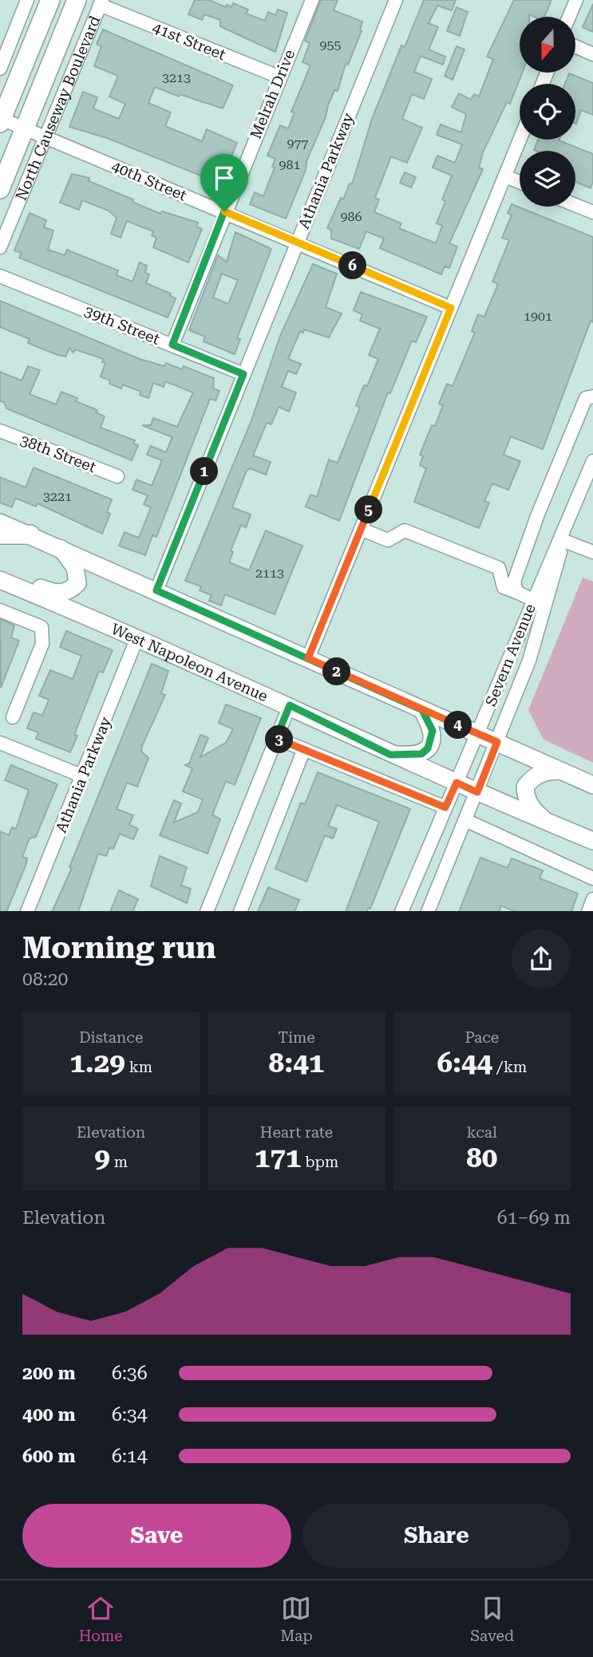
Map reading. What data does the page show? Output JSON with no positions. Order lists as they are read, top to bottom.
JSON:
{
  "streets": {
    "highway": ["North Causeway Boulevard"],
    "main road": ["West Napoleon Avenue"],
    "street": [
      "41st Street",
      "Melrah Drive",
      "Athania Parkway",
      "40th Street",
      "39th Street",
      "38th Street",
      "Severn Avenue"
    ]
  },
  "crossings": [
    ["41st Street", "Melrah Drive"],
    ["41st Street", "North Causeway Boulevard"],
    ["Melrah Drive", "40th Street"],
    ["Melrah Drive", "39th Street"],
    ["North Causeway Boulevard", "40th Street"],
    ["Athania Parkway", "40th Street"],
    ["Athania Parkway", "39th Street"],
    ["Athania Parkway", "West Napoleon Avenue"],
    ["Severn Avenue", "West Napoleon Avenue"]
  ],
  "house_numbers": [
    "955",
    "3213",
    "977",
    "981",
    "986",
    "1901",
    "3221",
    "2113"
  ],
  "north": "bottom",
  "page": {
    "pins": [
      "6",
      "1",
      "5",
      "2",
      "4",
      "3"
    ],
    "heading": ["Morning run", "08:20"],
    "stats": [
      ["Distance", "1.29 km"],
      ["Time", "8:41"],
      ["Pace", "6:44 /km"],
      ["Elevation", "9 m"],
      ["Heart rate", "171 bpm"],
      ["kcal", "80"]
    ],
    "chart": ["Elevation", "61–69 m"],
    "list": [
      {
        "name": "200 m",
        "note": "6:36"
      },
      {
        "name": "400 m",
        "note": "6:34"
      },
      {
        "name": "600 m",
        "note": "6:14"
      }
    ],
    "buttons": ["Save", "Share"],
    "tabs": ["Home", "Map", "Saved"]
  }
}
